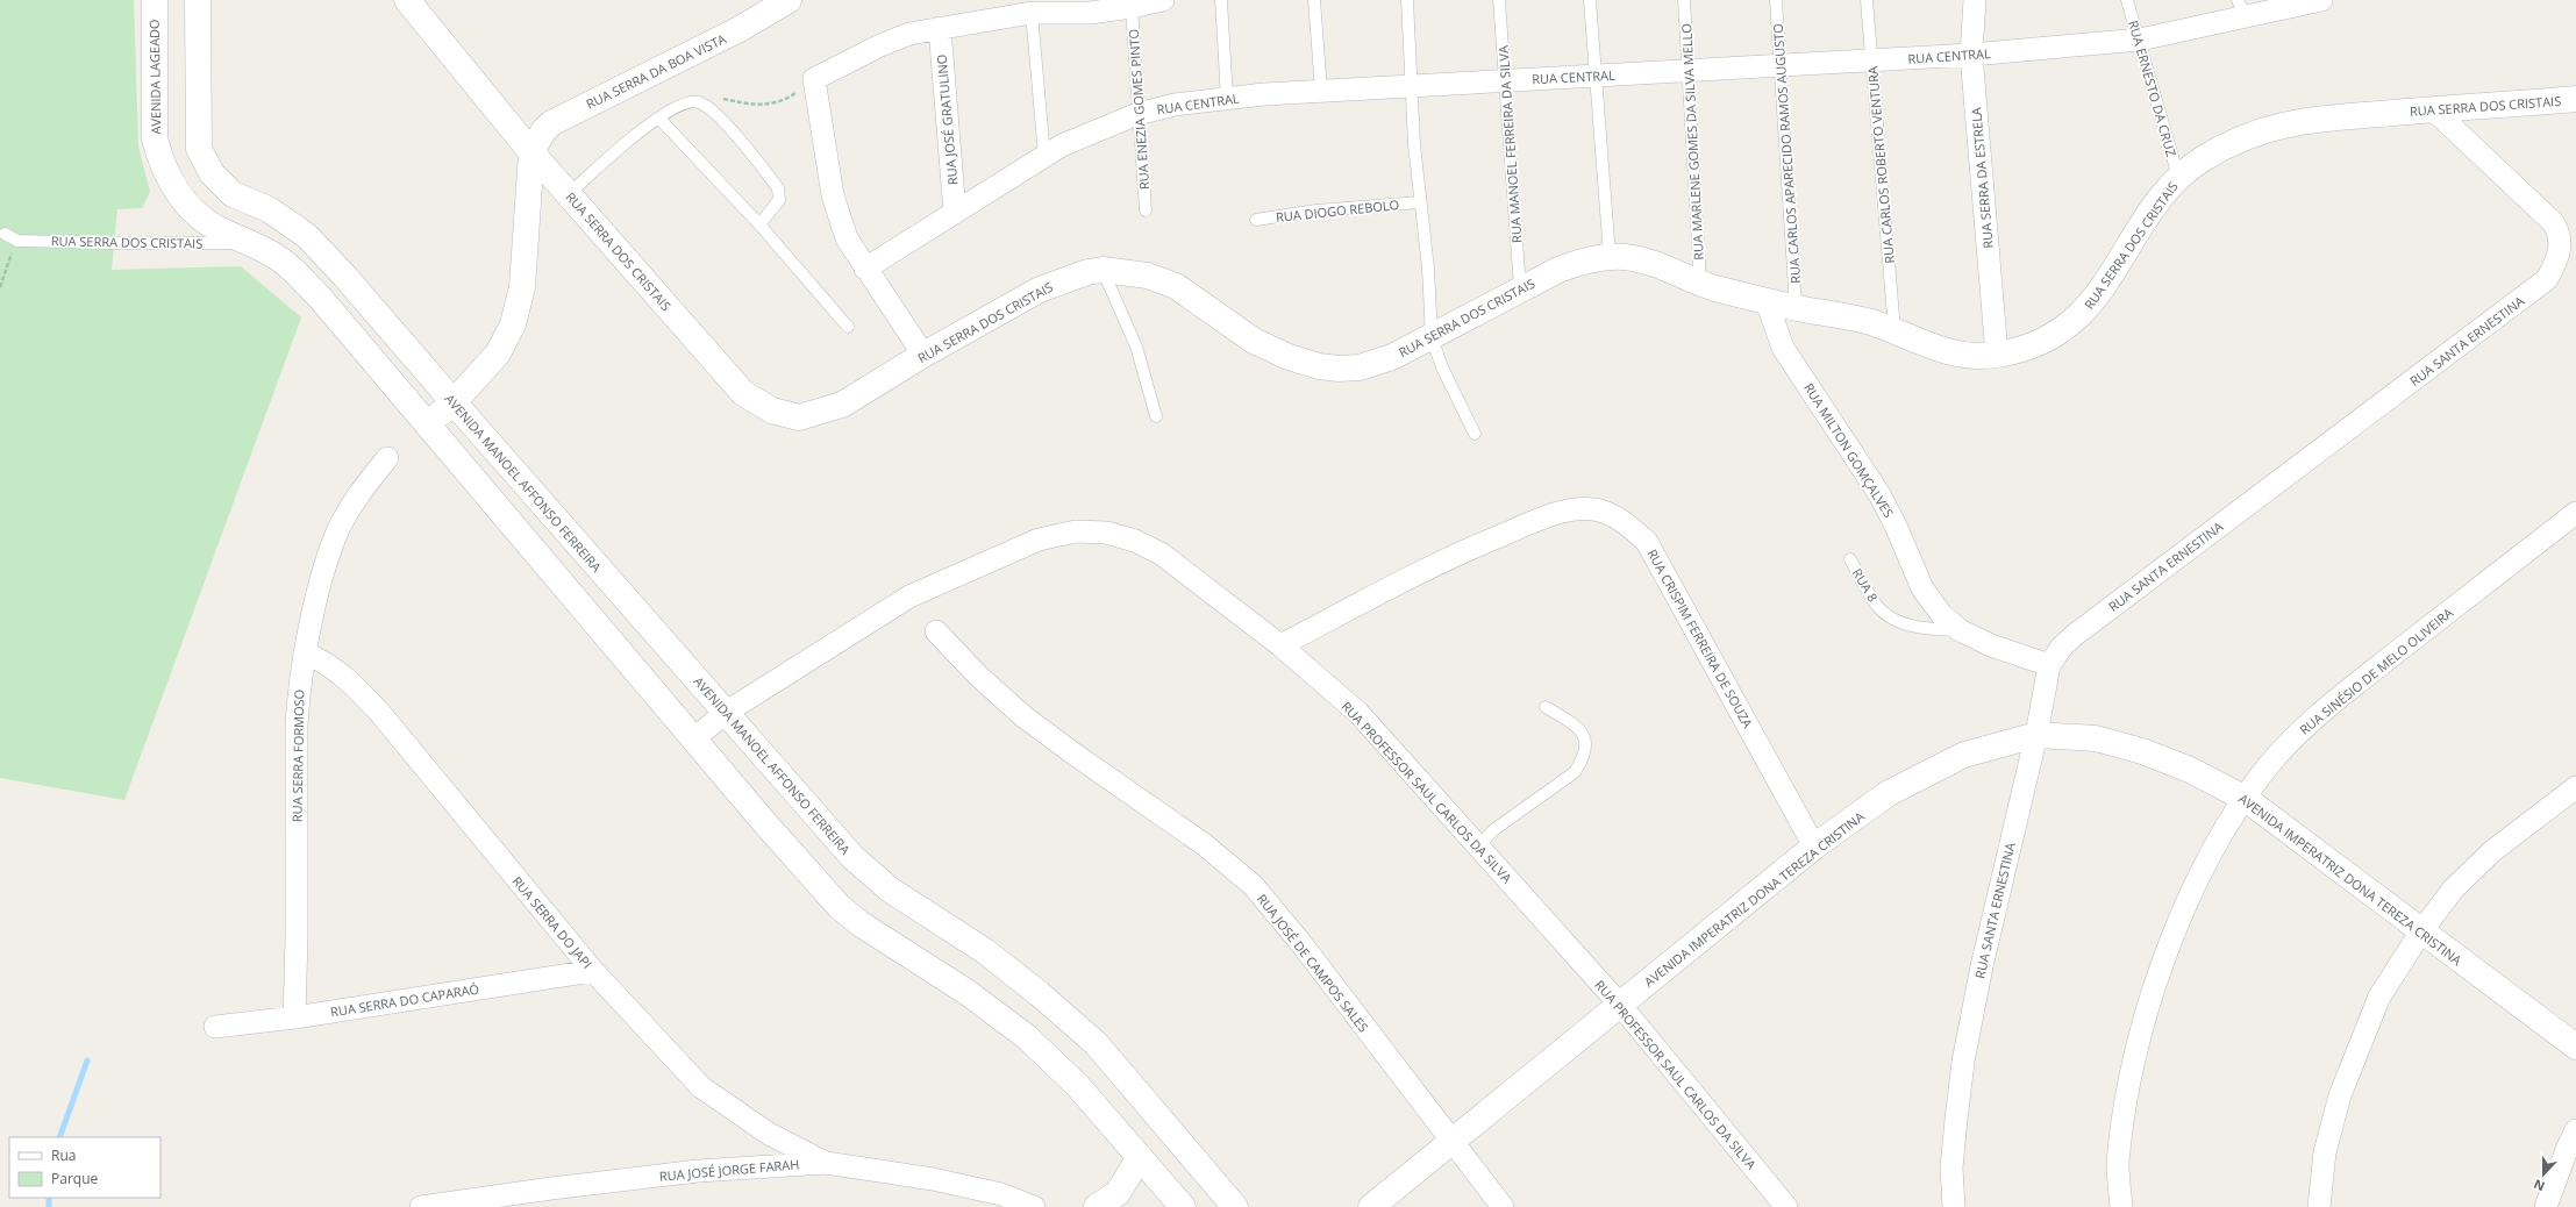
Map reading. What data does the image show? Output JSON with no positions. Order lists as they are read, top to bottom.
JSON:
{
  "streets": {
    "main road": [
      "RUA SERRA DA BOA VISTA",
      "AVENIDA LAGEADO",
      "RUA SERRA DOS CRISTAIS",
      "AVENIDA MANOEL AFFONSO FERREIRA",
      "AVENIDA IMPERATRIZ DONA TEREZA CRISTINA"
    ],
    "street": [
      "RUA CENTRAL",
      "RUA JOSÉ GRATULINO",
      "RUA SERRA DA ESTRELA",
      "RUA SANTA ERNESTINA",
      "RUA MILTON GOMÇALVES",
      "RUA CRISPIM FERREIRA DE SOUZA",
      "RUA SINÉSIO DE MELO OLIVEIRA",
      "RUA SERRA FORMOSO",
      "RUA PROFESSOR SAUL CARLOS DA SILVA",
      "RUA SERRA DO JAPI",
      "RUA JOSÉ DE CAMPOS SALES",
      "RUA SERRA DO CAPARAÓ",
      "RUA JOSÉ JORGE FARAH"
    ],
    "lane": [
      "RUA ERNESTO DA CRUZ",
      "RUA ENEZIA GOMES PINTO",
      "RUA MARLENE GOMES DA SILVA MELLO",
      "RUA MANOEL FERREIRA DA SILVA",
      "RUA CARLOS APARECIDO RAMOS AUGUSTO",
      "RUA CARLOS ROBERTO VENTURA",
      "RUA DIOGO REBOLO",
      "RUA 8"
    ]
  },
  "crossings": [
    ["RUA CENTRAL", "RUA ERNESTO DA CRUZ"],
    ["RUA CENTRAL", "RUA ENEZIA GOMES PINTO"],
    ["RUA CENTRAL", "RUA JOSÉ GRATULINO"],
    ["RUA CENTRAL", "RUA MARLENE GOMES DA SILVA MELLO"],
    ["RUA CENTRAL", "RUA MANOEL FERREIRA DA SILVA"],
    ["RUA CENTRAL", "RUA CARLOS APARECIDO RAMOS AUGUSTO"],
    ["RUA CENTRAL", "RUA CARLOS ROBERTO VENTURA"],
    ["RUA CENTRAL", "RUA SERRA DA ESTRELA"],
    ["RUA SERRA DA BOA VISTA", "RUA SERRA DOS CRISTAIS"],
    ["AVENIDA LAGEADO", "RUA SERRA DOS CRISTAIS"],
    ["RUA ERNESTO DA CRUZ", "RUA SERRA DOS CRISTAIS"],
    ["RUA SERRA DOS CRISTAIS", "RUA MARLENE GOMES DA SILVA MELLO"],
    ["RUA SERRA DOS CRISTAIS", "RUA MANOEL FERREIRA DA SILVA"],
    ["RUA SERRA DOS CRISTAIS", "RUA CARLOS APARECIDO RAMOS AUGUSTO"],
    ["RUA SERRA DOS CRISTAIS", "RUA CARLOS ROBERTO VENTURA"],
    ["RUA SERRA DOS CRISTAIS", "RUA SERRA DA ESTRELA"],
    ["RUA SERRA DOS CRISTAIS", "RUA SANTA ERNESTINA"],
    ["RUA SERRA DOS CRISTAIS", "RUA MILTON GOMÇALVES"],
    ["RUA SANTA ERNESTINA", "RUA MILTON GOMÇALVES"],
    ["RUA SANTA ERNESTINA", "AVENIDA IMPERATRIZ DONA TEREZA CRISTINA"],
    ["RUA MILTON GOMÇALVES", "RUA 8"],
    ["AVENIDA MANOEL AFFONSO FERREIRA", "RUA PROFESSOR SAUL CARLOS DA SILVA"],
    ["RUA CRISPIM FERREIRA DE SOUZA", "RUA PROFESSOR SAUL CARLOS DA SILVA"],
    ["RUA CRISPIM FERREIRA DE SOUZA", "AVENIDA IMPERATRIZ DONA TEREZA CRISTINA"],
    ["RUA SINÉSIO DE MELO OLIVEIRA", "AVENIDA IMPERATRIZ DONA TEREZA CRISTINA"],
    ["RUA SERRA FORMOSO", "RUA SERRA DO JAPI"],
    ["RUA SERRA FORMOSO", "RUA SERRA DO CAPARAÓ"],
    ["RUA PROFESSOR SAUL CARLOS DA SILVA", "AVENIDA IMPERATRIZ DONA TEREZA CRISTINA"],
    ["AVENIDA IMPERATRIZ DONA TEREZA CRISTINA", "RUA JOSÉ DE CAMPOS SALES"],
    ["RUA SERRA DO JAPI", "RUA SERRA DO CAPARAÓ"],
    ["RUA SERRA DO JAPI", "RUA JOSÉ JORGE FARAH"]
  ],
  "legend": ["Rua", "Parque"],
  "north": "bottom"
}
